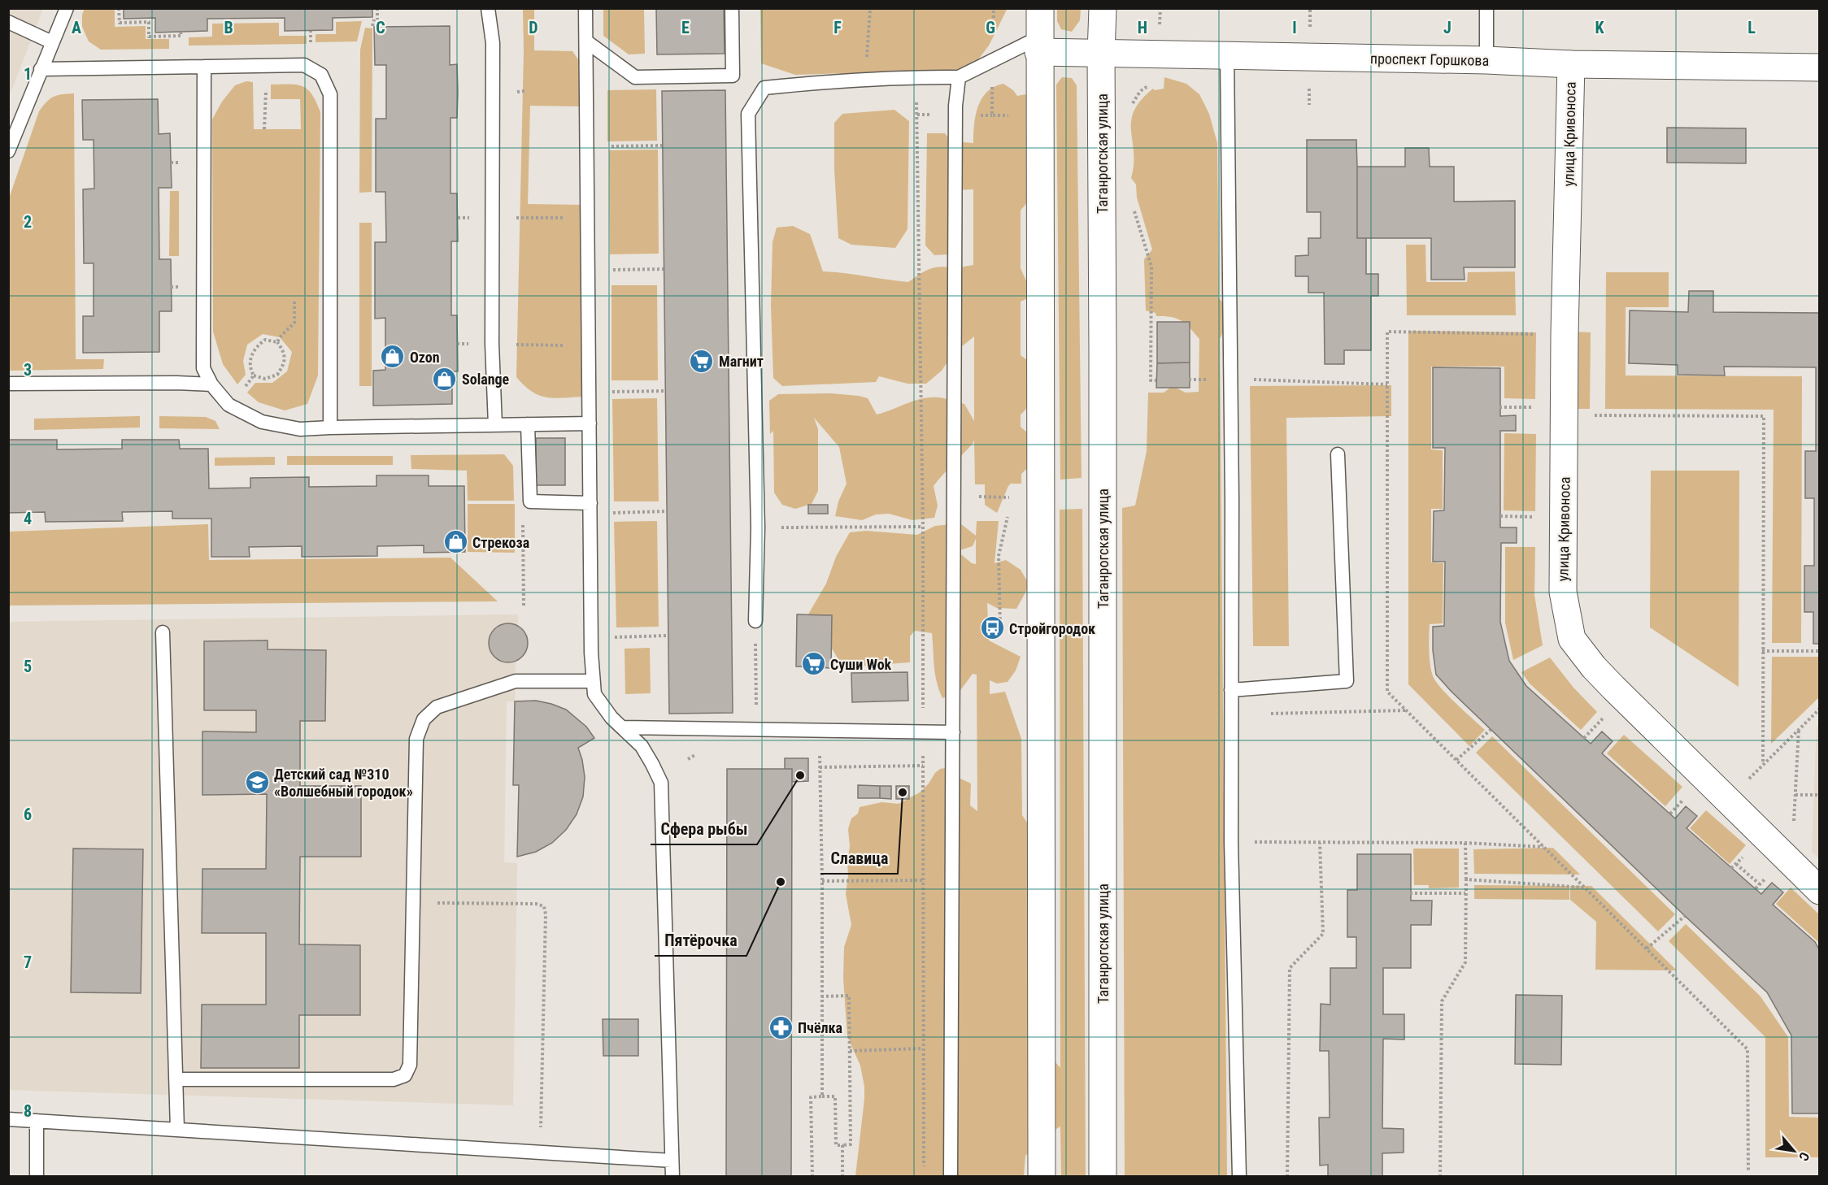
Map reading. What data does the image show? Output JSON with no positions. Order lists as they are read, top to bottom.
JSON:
{
  "streets": {
    "main road": ["проспект Горшкова", "улица Кривоноса", "Таганрогская улица"]
  },
  "crossings": [
    ["проспект Горшкова", "улица Кривоноса"],
    ["проспект Горшкова", "Таганрогская улица"]
  ],
  "places": {
    "shop": ["Ozon", "Solange", "Стрекоза"],
    "supermarket": ["Магнит", "Суши Wok"],
    "bus stop": ["Стройгородок"],
    "other": ["Сфера рыбы", "Славица", "Пятёрочка"],
    "school or university": ["Детский сад №310 «Волшебный городок»"],
    "pharmacy": ["Пчёлка"]
  },
  "north": "bottom right",
  "grid": {
    "columns": [
      "A",
      "B",
      "C",
      "D",
      "E",
      "F",
      "G",
      "H",
      "I",
      "J",
      "K",
      "L"
    ],
    "rows": [
      "1",
      "2",
      "3",
      "4",
      "5",
      "6",
      "7",
      "8"
    ]
  }
}
